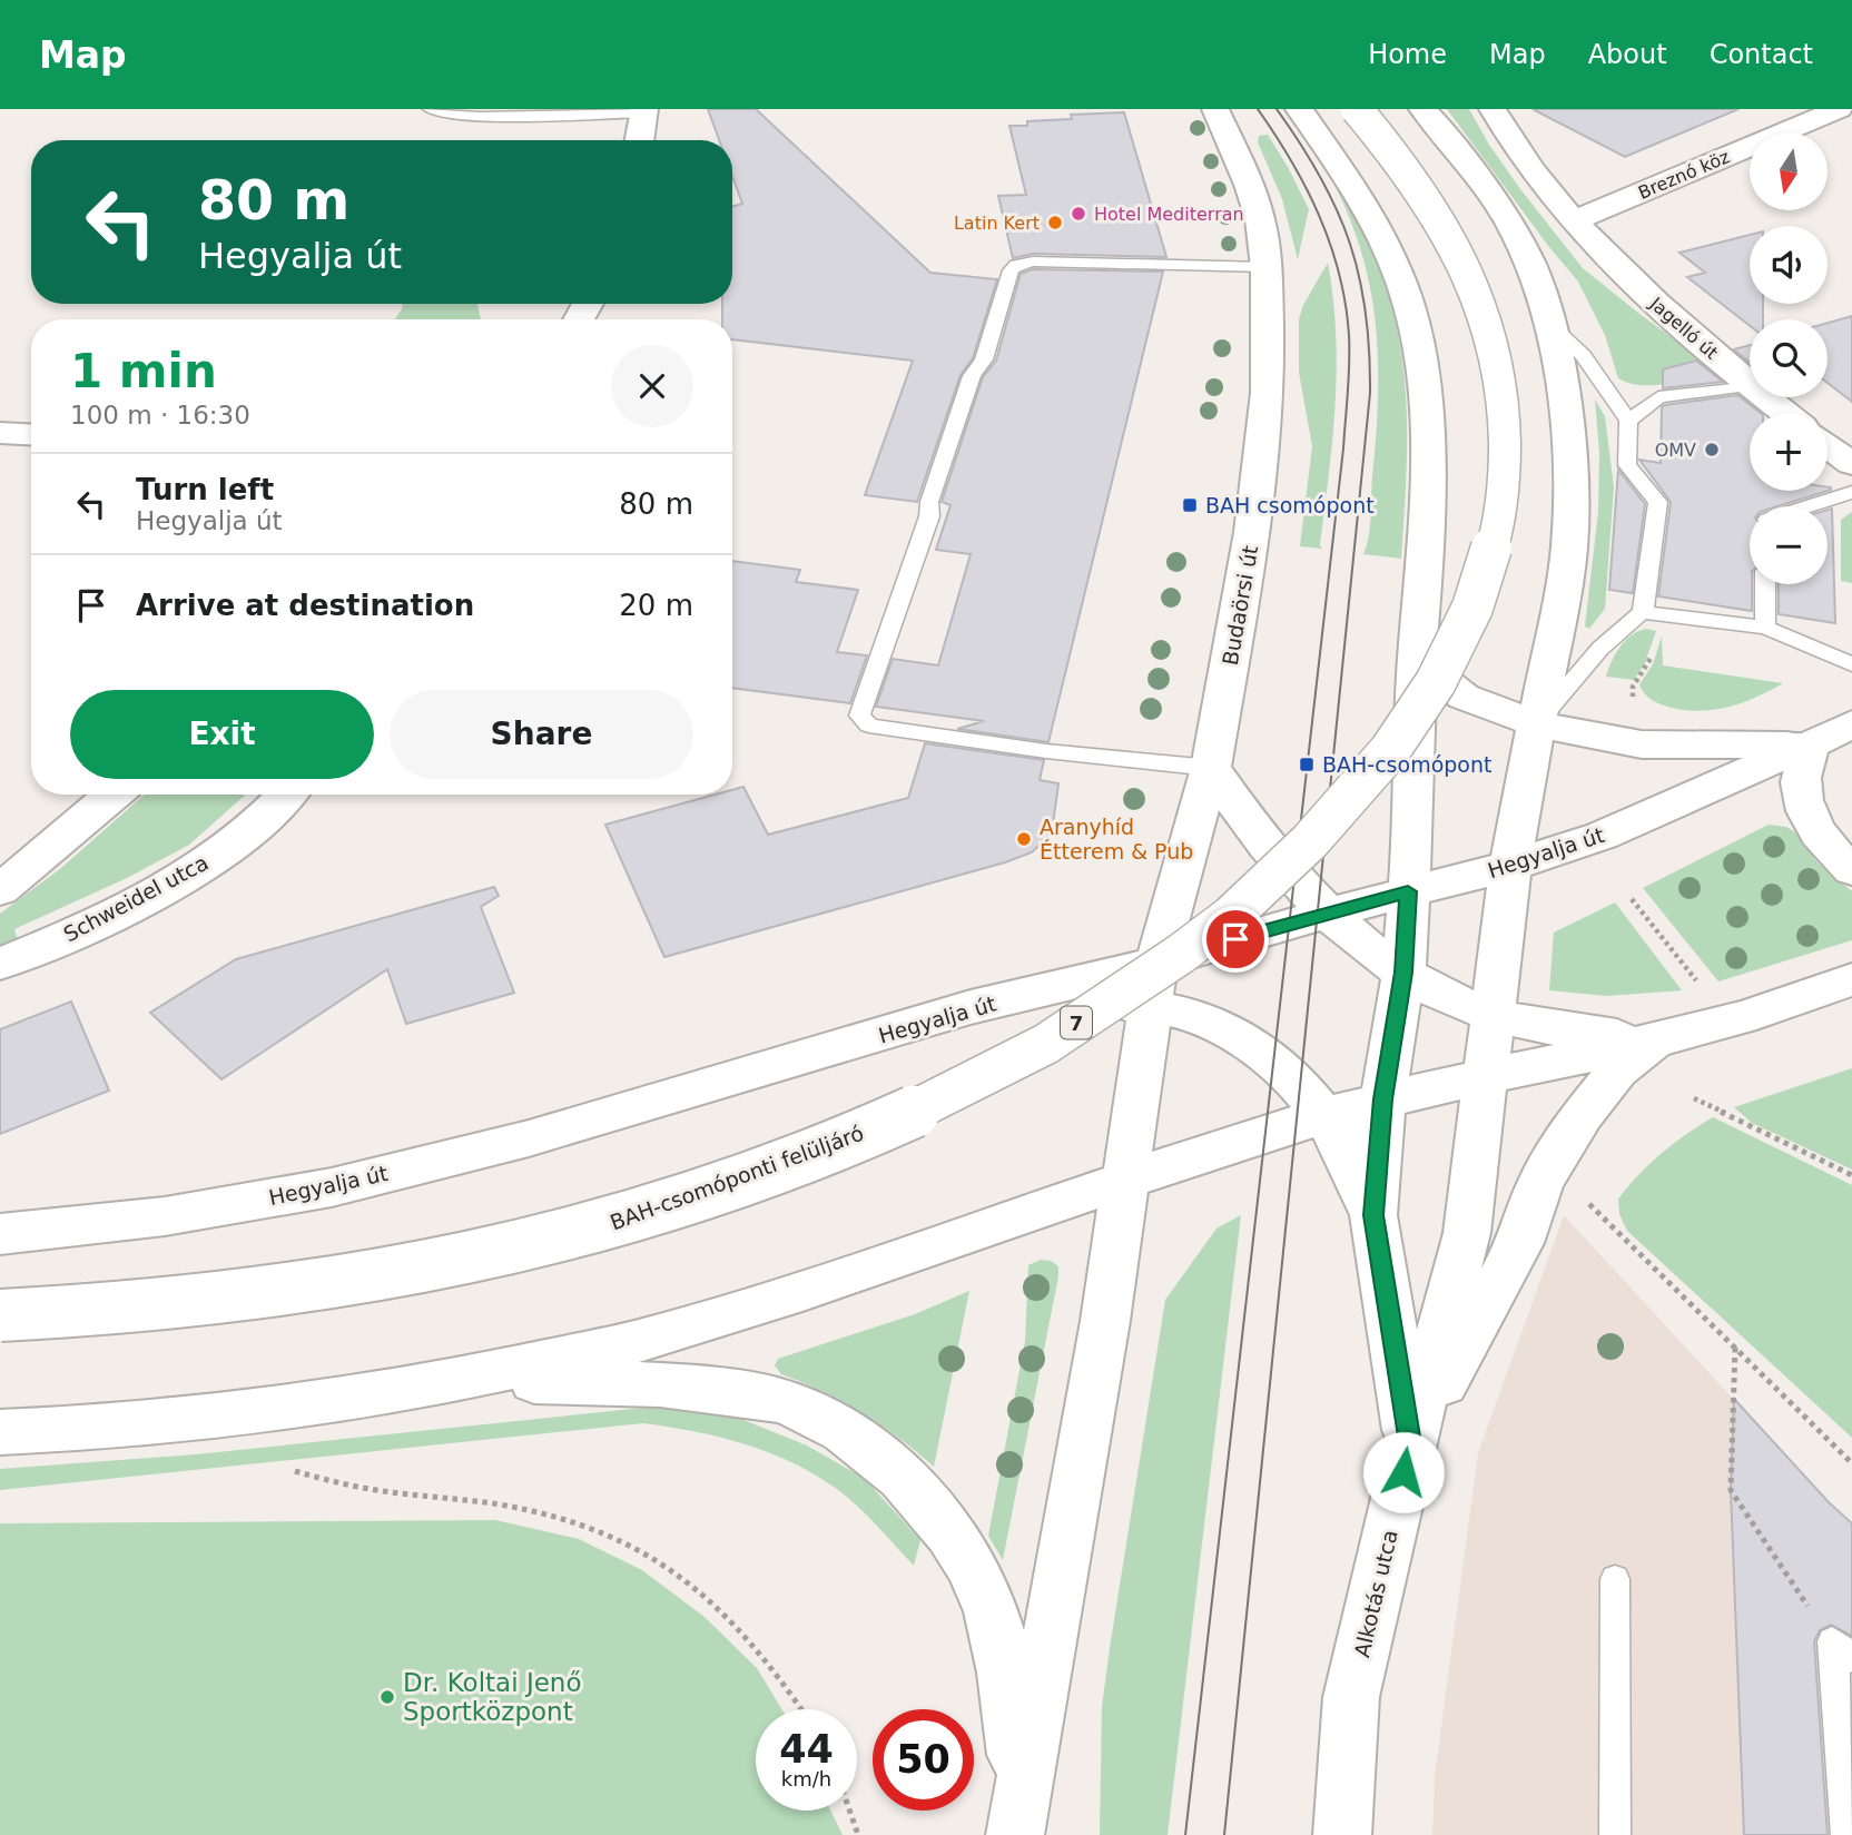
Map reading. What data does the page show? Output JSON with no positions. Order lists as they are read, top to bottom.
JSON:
{
  "streets": {
    "main road": [
      "Breznó köz",
      "Jagelló út",
      "Budaörsi út",
      "Hegyalja út",
      "Schweidel utca",
      "7",
      "BAH-csomóponti felüljáró",
      "Alkotás utca"
    ]
  },
  "crossings": [
    ["Breznó köz", "Jagelló út"],
    ["Budaörsi út", "Hegyalja út"],
    ["Hegyalja út", "Alkotás utca"]
  ],
  "places": {
    "other": [
      "Hotel Mediterran",
      "Latin Kert",
      "OMV",
      "Aranyhíd Étterem & Pub",
      "Dr. Koltai Jenő Sportközpont"
    ],
    "transit": ["BAH csomópont", "BAH-csomópont"]
  },
  "north": "bottom",
  "page": {
    "header": "Map",
    "nav": [
      "Home",
      "Map",
      "About",
      "Contact"
    ],
    "map_buttons": ["+", "−"],
    "turn": ["80 m", "Hegyalja út"],
    "heading": ["1 min", "100 m · 16:30"],
    "list": [
      {
        "name": "Turn left",
        "note": "Hegyalja út",
        "value": "80 m"
      },
      {
        "name": "Arrive at destination",
        "value": "20 m"
      }
    ],
    "buttons": ["Exit", "Share"],
    "speed": "44 km/h",
    "limit": "50"
  }
}
